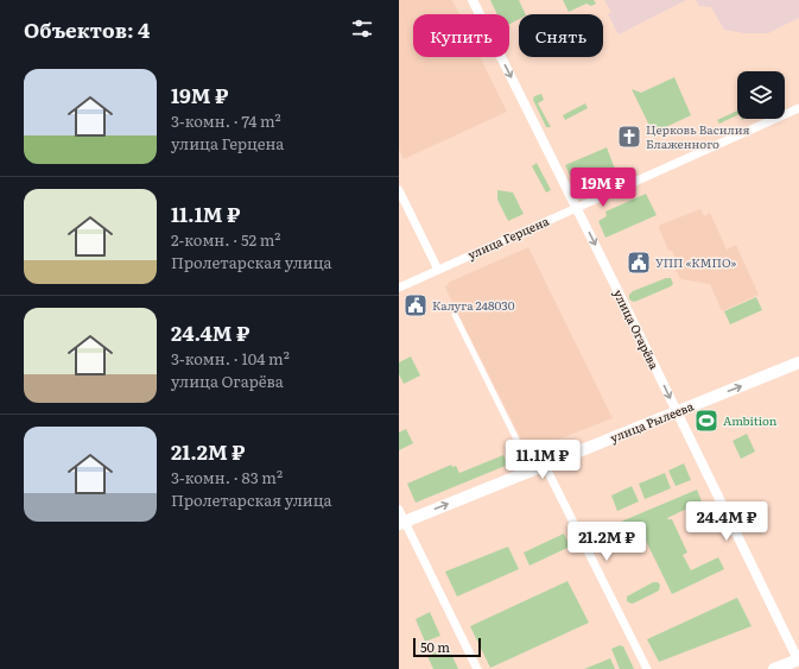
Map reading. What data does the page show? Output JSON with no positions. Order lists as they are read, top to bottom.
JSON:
{
  "streets": {
    "main road": ["улица Рылеева"],
    "street": ["улица Герцена", "улица Огарёва"]
  },
  "crossings": [
    ["улица Герцена", "улица Огарёва"],
    ["улица Огарёва", "улица Рылеева"]
  ],
  "one_way": ["улица Огарёва", "улица Рылеева"],
  "places": {
    "church": ["Церковь Василия Блаженного"],
    "public building": ["УПП «КМПО»", "Калуга 248030"],
    "sports": ["Ambition"]
  },
  "scale_bar": "50 m",
  "page": {
    "heading": "Объектов: 4",
    "chip": ["Купить", "Снять"],
    "list": [
      {
        "name": "19M ₽",
        "note": "3-комн. · 74 m² · улица Герцена"
      },
      {
        "name": "11.1M ₽",
        "note": "2-комн. · 52 m² · Пролетарская улица"
      },
      {
        "name": "24.4M ₽",
        "note": "3-комн. · 104 m² · улица Огарёва"
      },
      {
        "name": "21.2M ₽",
        "note": "3-комн. · 83 m² · Пролетарская улица"
      }
    ],
    "price": [
      "19M ₽",
      "11.1M ₽",
      "24.4M ₽",
      "21.2M ₽"
    ],
    "scale": "50 m"
  }
}
